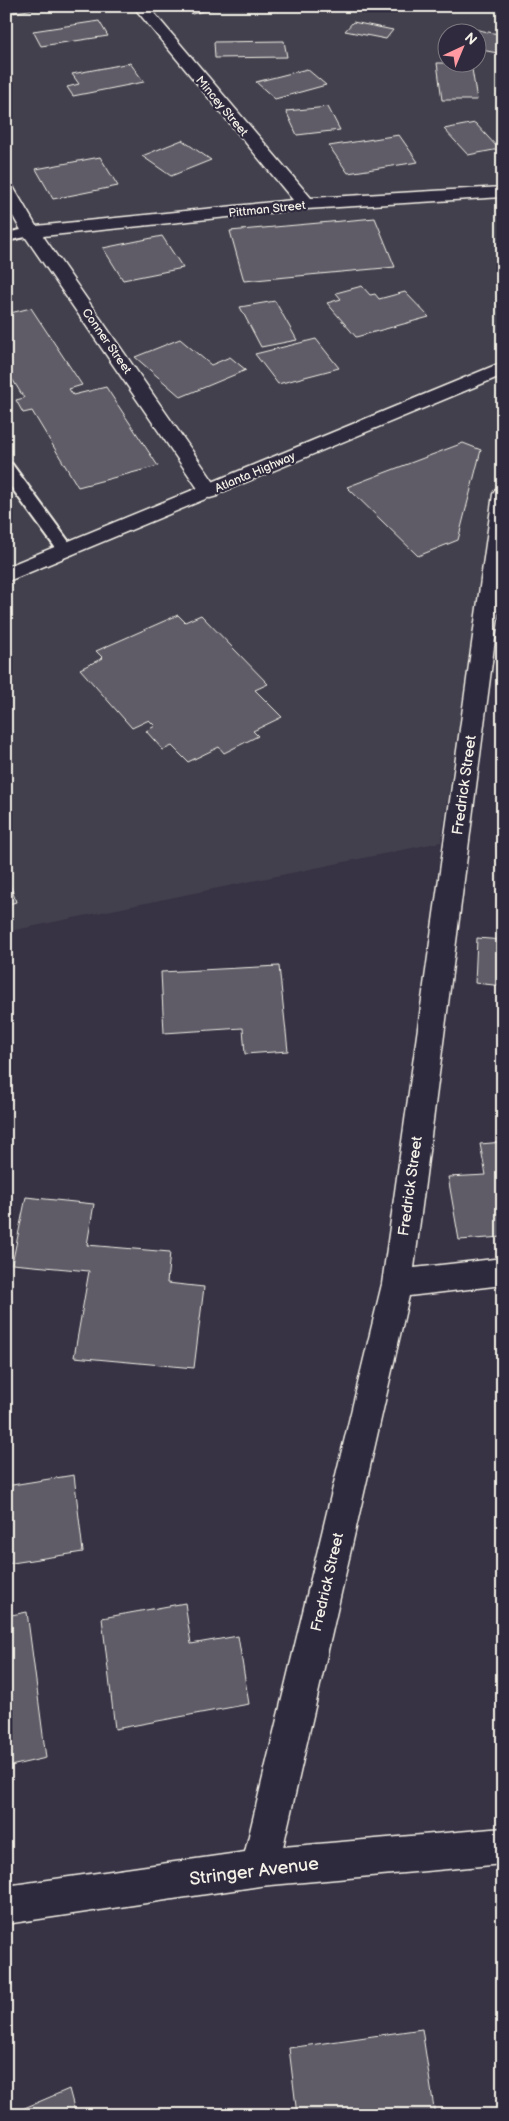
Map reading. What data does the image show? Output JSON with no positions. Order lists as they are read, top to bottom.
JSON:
{
  "streets": {
    "street": [
      "Mincey Street",
      "Pittman Street",
      "Conner Street",
      "Atlanta Highway",
      "Fredrick Street",
      "Stringer Avenue"
    ]
  },
  "crossings": [
    ["Mincey Street", "Pittman Street"],
    ["Pittman Street", "Conner Street"],
    ["Conner Street", "Atlanta Highway"],
    ["Fredrick Street", "Stringer Avenue"]
  ],
  "north": "top right"
}
